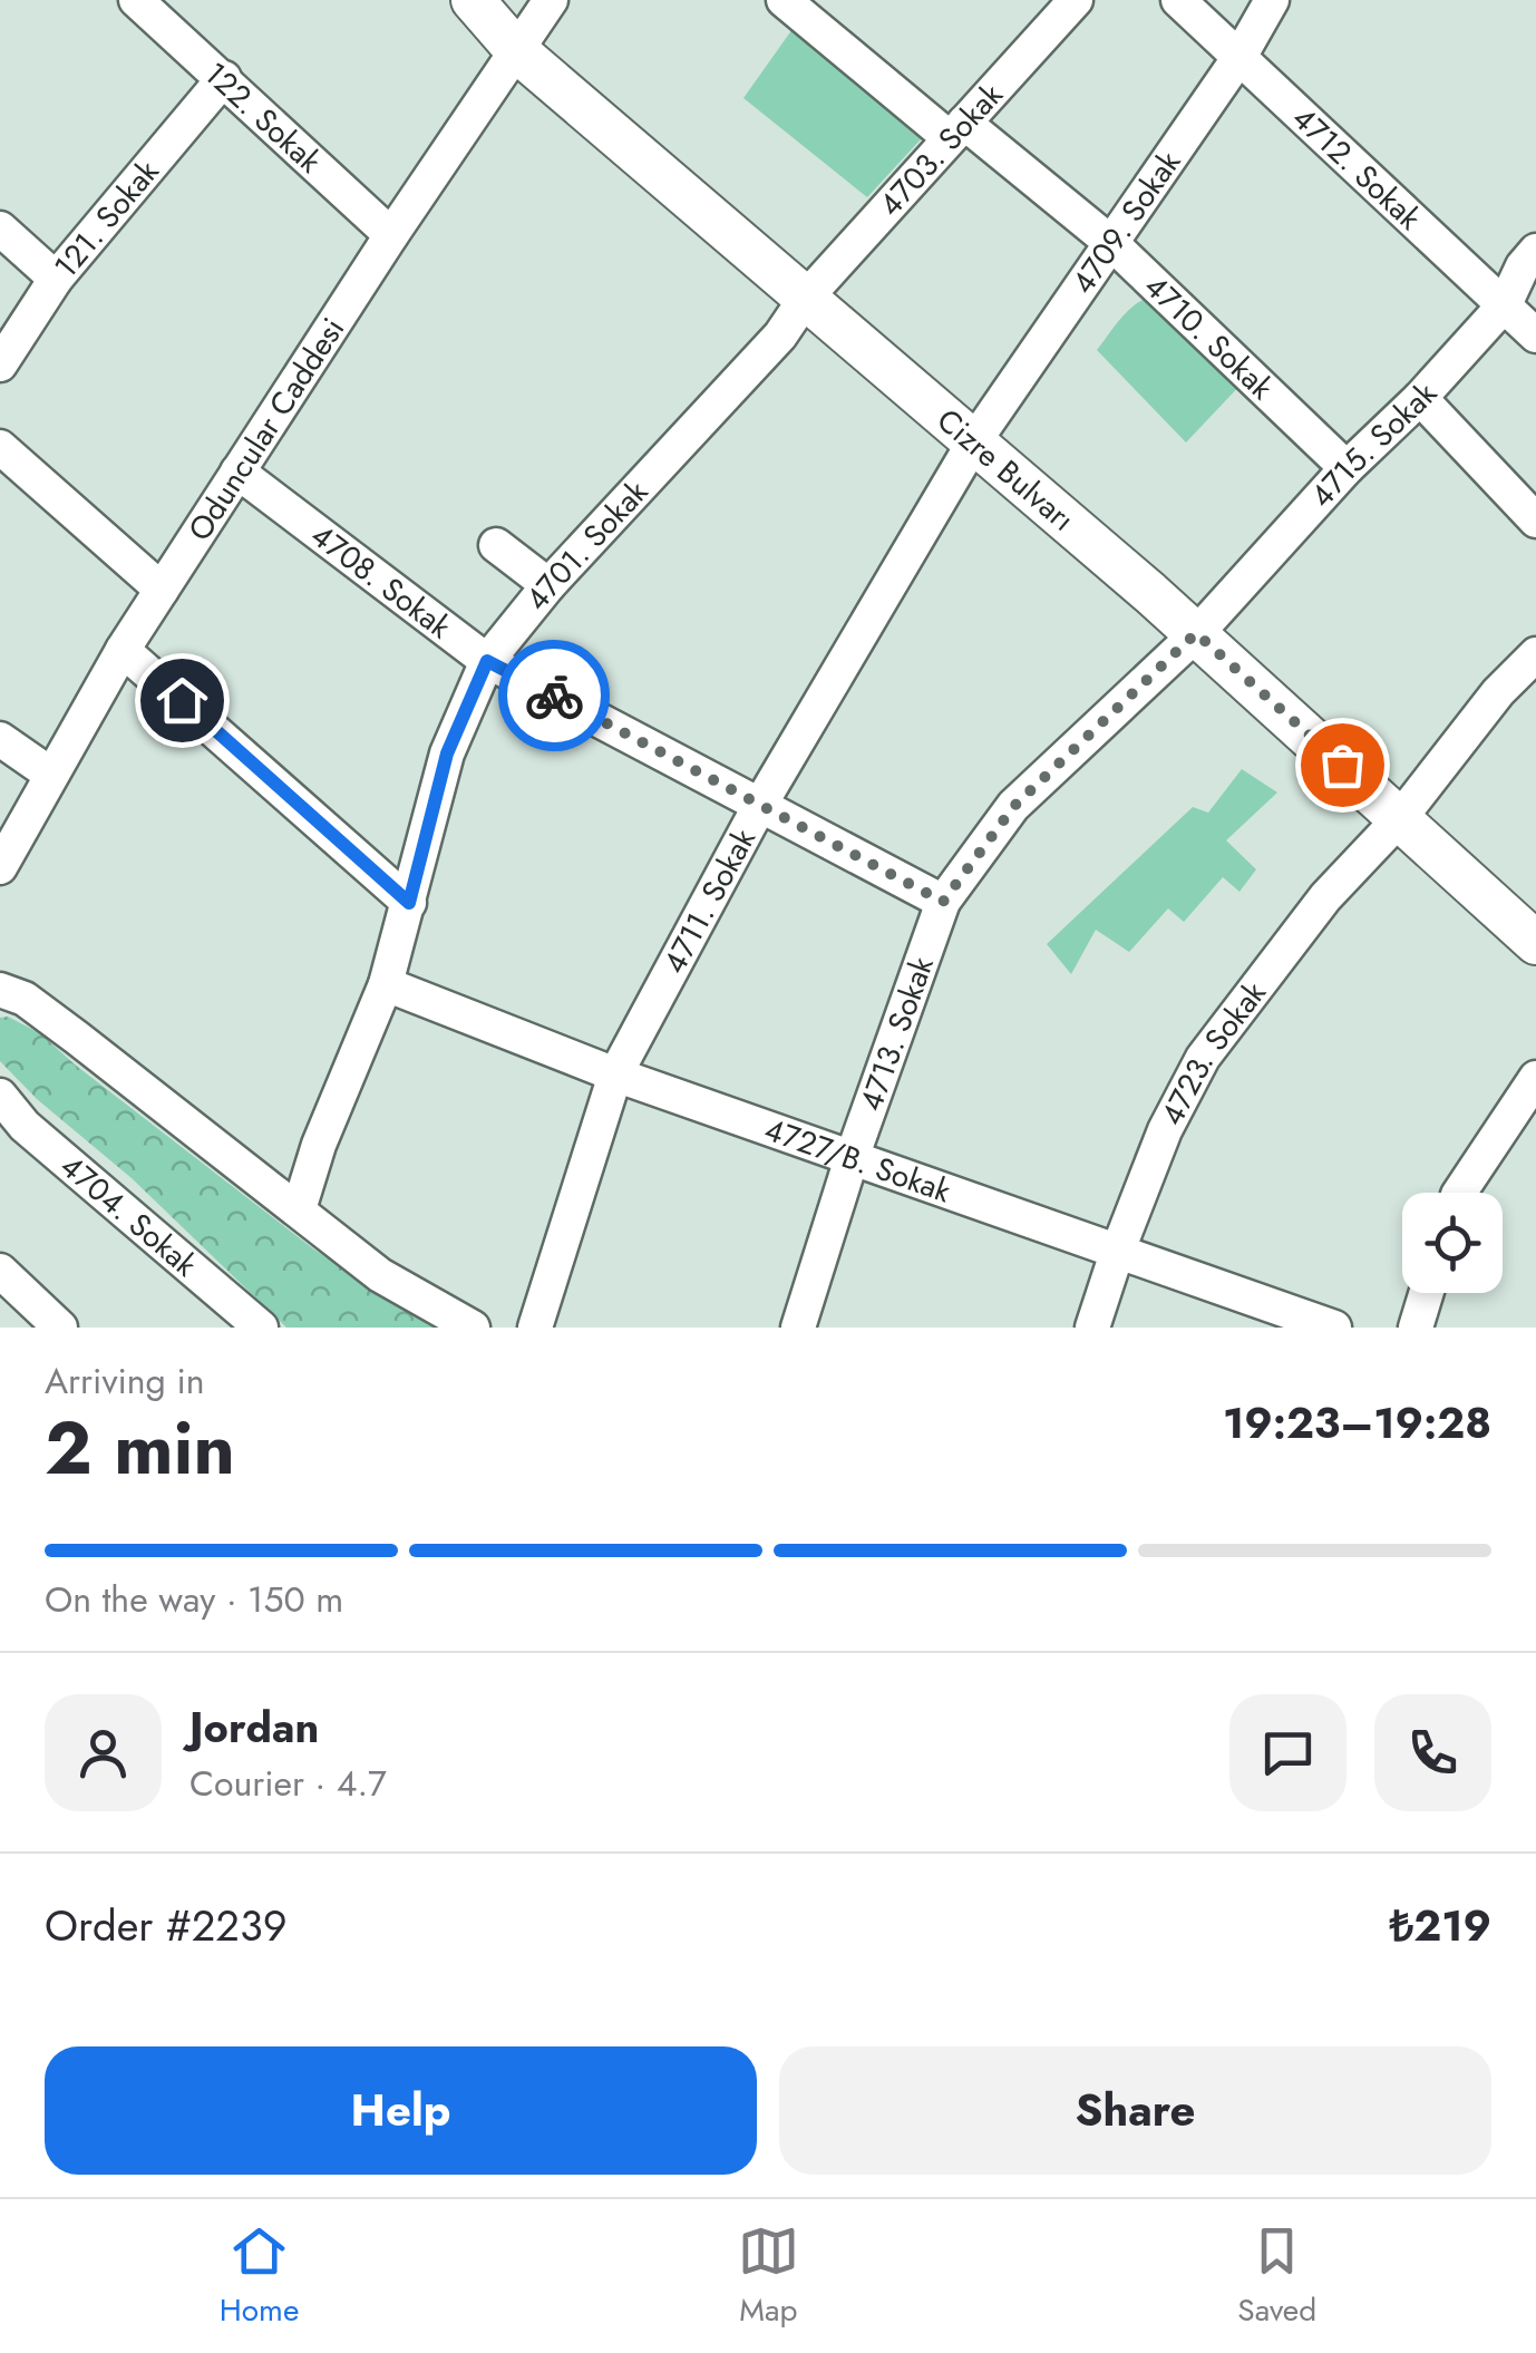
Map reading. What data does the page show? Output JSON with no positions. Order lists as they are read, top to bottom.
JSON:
{
  "streets": {
    "main road": ["Cizre Bulvarı"],
    "street": [
      "122. Sokak",
      "4703. Sokak",
      "4712. Sokak",
      "121. Sokak",
      "4709. Sokak",
      "4710. Sokak",
      "Oduncular Caddesi",
      "4715. Sokak",
      "4701. Sokak",
      "4708. Sokak",
      "4711. Sokak",
      "4713. Sokak",
      "4723. Sokak",
      "4727/B. Sokak",
      "4704. Sokak"
    ]
  },
  "crossings": [
    ["122. Sokak", "121. Sokak"],
    ["122. Sokak", "Oduncular Caddesi"],
    ["4703. Sokak", "4710. Sokak"],
    ["4703. Sokak", "Cizre Bulvarı"],
    ["4703. Sokak", "4701. Sokak"],
    ["4712. Sokak", "4709. Sokak"],
    ["4712. Sokak", "4715. Sokak"],
    ["4709. Sokak", "4710. Sokak"],
    ["4709. Sokak", "Cizre Bulvarı"],
    ["4709. Sokak", "4711. Sokak"],
    ["4710. Sokak", "4715. Sokak"],
    ["Oduncular Caddesi", "Cizre Bulvarı"],
    ["Oduncular Caddesi", "4708. Sokak"],
    ["4715. Sokak", "Cizre Bulvarı"],
    ["4715. Sokak", "4713. Sokak"],
    ["Cizre Bulvarı", "4701. Sokak"],
    ["Cizre Bulvarı", "4711. Sokak"],
    ["Cizre Bulvarı", "4713. Sokak"],
    ["Cizre Bulvarı", "4723. Sokak"],
    ["4701. Sokak", "4708. Sokak"],
    ["4701. Sokak", "4727/B. Sokak"],
    ["4708. Sokak", "4711. Sokak"],
    ["4708. Sokak", "4713. Sokak"],
    ["4711. Sokak", "4727/B. Sokak"],
    ["4713. Sokak", "4727/B. Sokak"],
    ["4723. Sokak", "4727/B. Sokak"]
  ],
  "page": {
    "heading": ["2 min", "Arriving in", "19:23–19:28"],
    "panel": [
      "Jordan",
      "Courier · 4.7",
      "Order #2239",
      "₺219"
    ],
    "bar": "On the way · 150 m",
    "buttons": ["Help", "Share"],
    "tabs": ["Home", "Map", "Saved"]
  }
}
